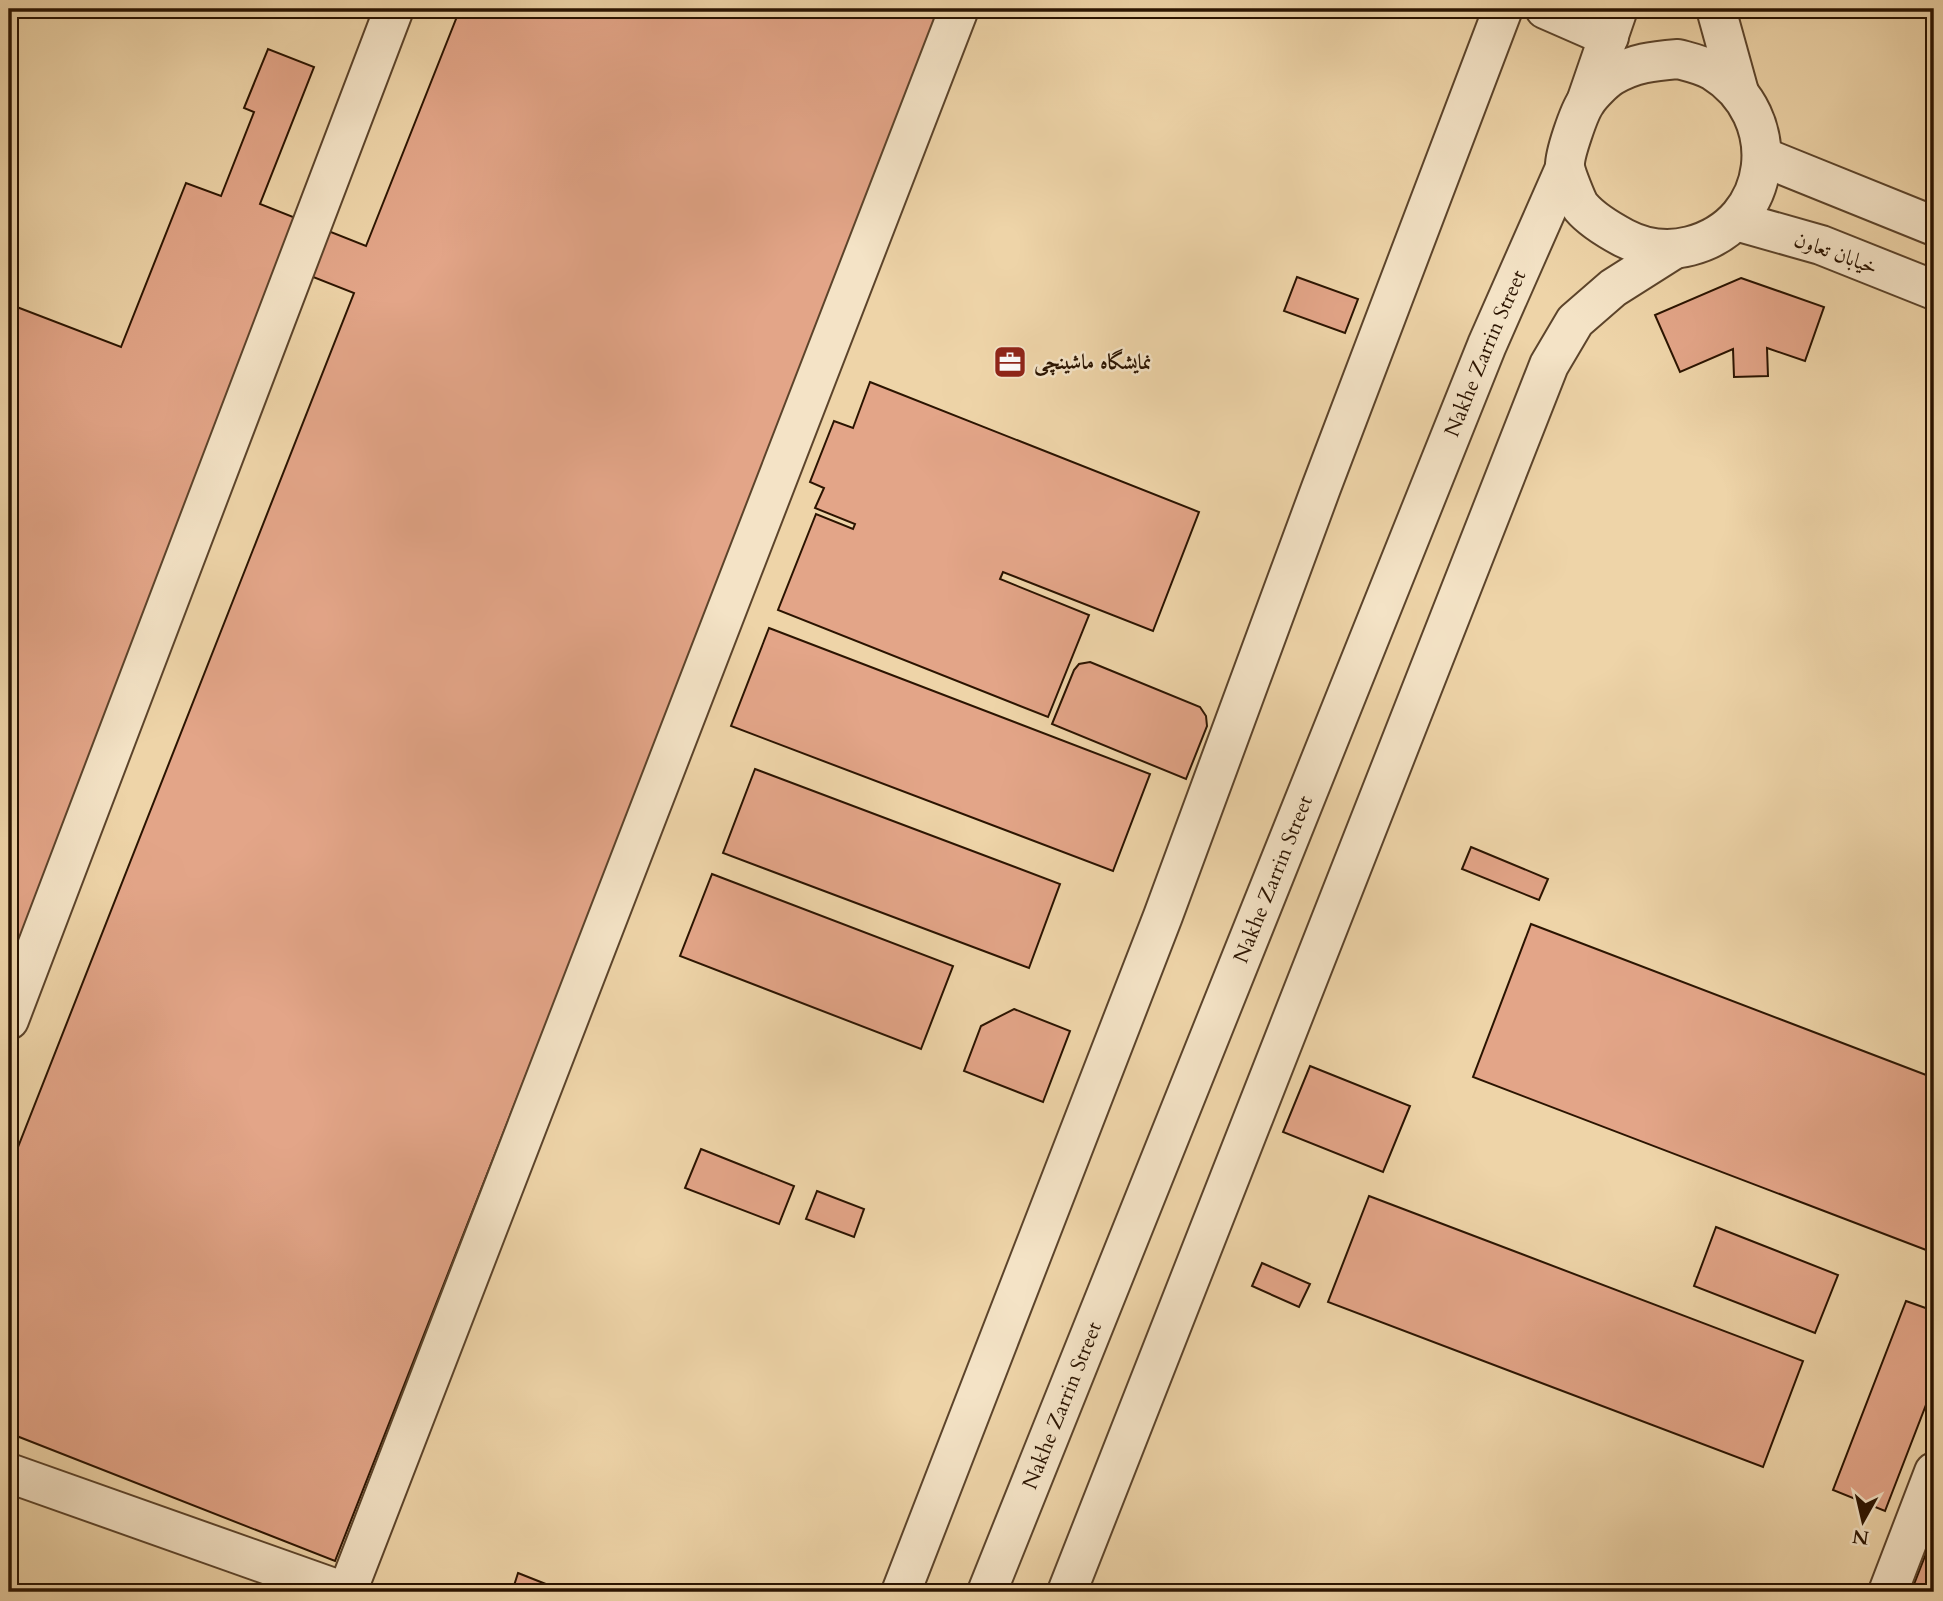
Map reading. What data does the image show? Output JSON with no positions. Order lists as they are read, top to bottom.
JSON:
{
  "streets": {
    "street": ["خیابان تعاون", "Nakhe Zarrin Street"]
  },
  "crossings": [
    ["خیابان تعاون", "Nakhe Zarrin Street"]
  ],
  "places": {
    "office": ["نمایشگاه ماشینچی"]
  },
  "north": "bottom"
}
